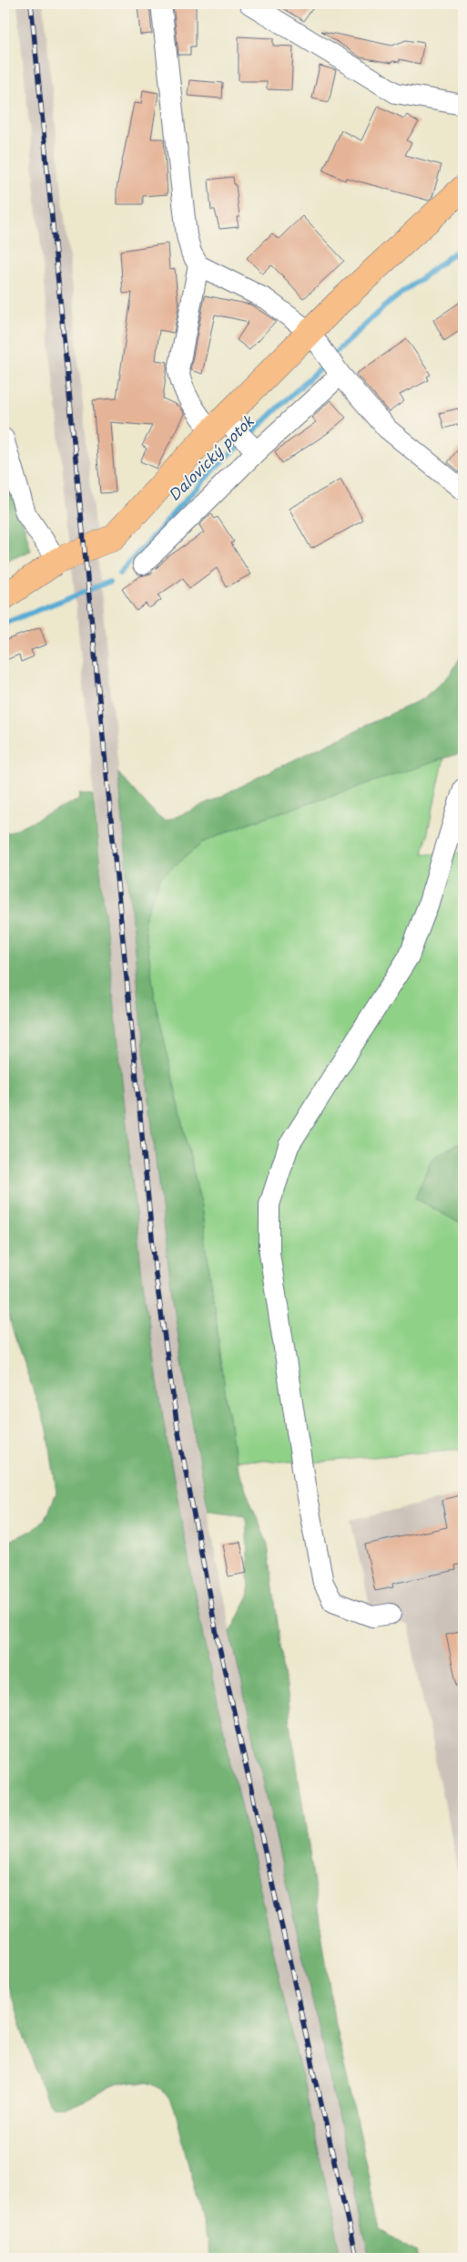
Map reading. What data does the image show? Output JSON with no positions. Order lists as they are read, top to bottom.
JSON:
{
  "water": ["Dalovický potok"]
}
